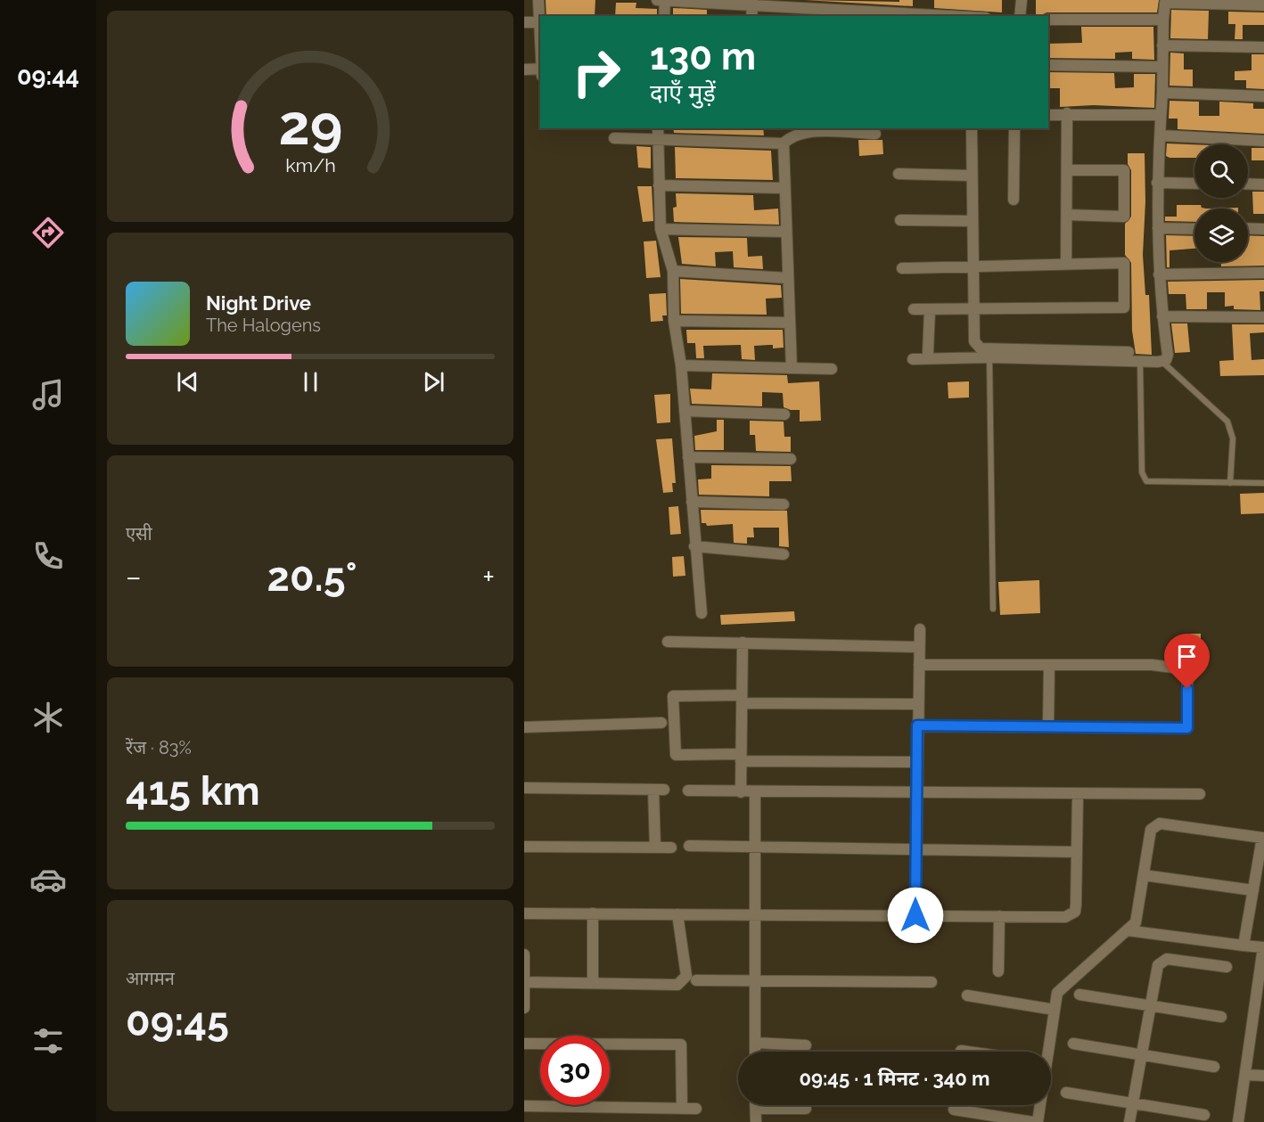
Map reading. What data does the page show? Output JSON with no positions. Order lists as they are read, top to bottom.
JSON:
{
  "page": {
    "tabs": "09:44",
    "turn": ["130 m", "दाएँ मुड़ें"],
    "song": ["Night Drive", "The Halogens"],
    "tile": [
      "एसी",
      ["रेंज · 83%", "415 km"],
      ["आगमन", "09:45"]
    ],
    "heat": ["−", "20.5°", "+"],
    "limit": "30",
    "trip": "09:45 · 1 मिनट · 340 m",
    "gauge": ["29", "km/h"]
  }
}
